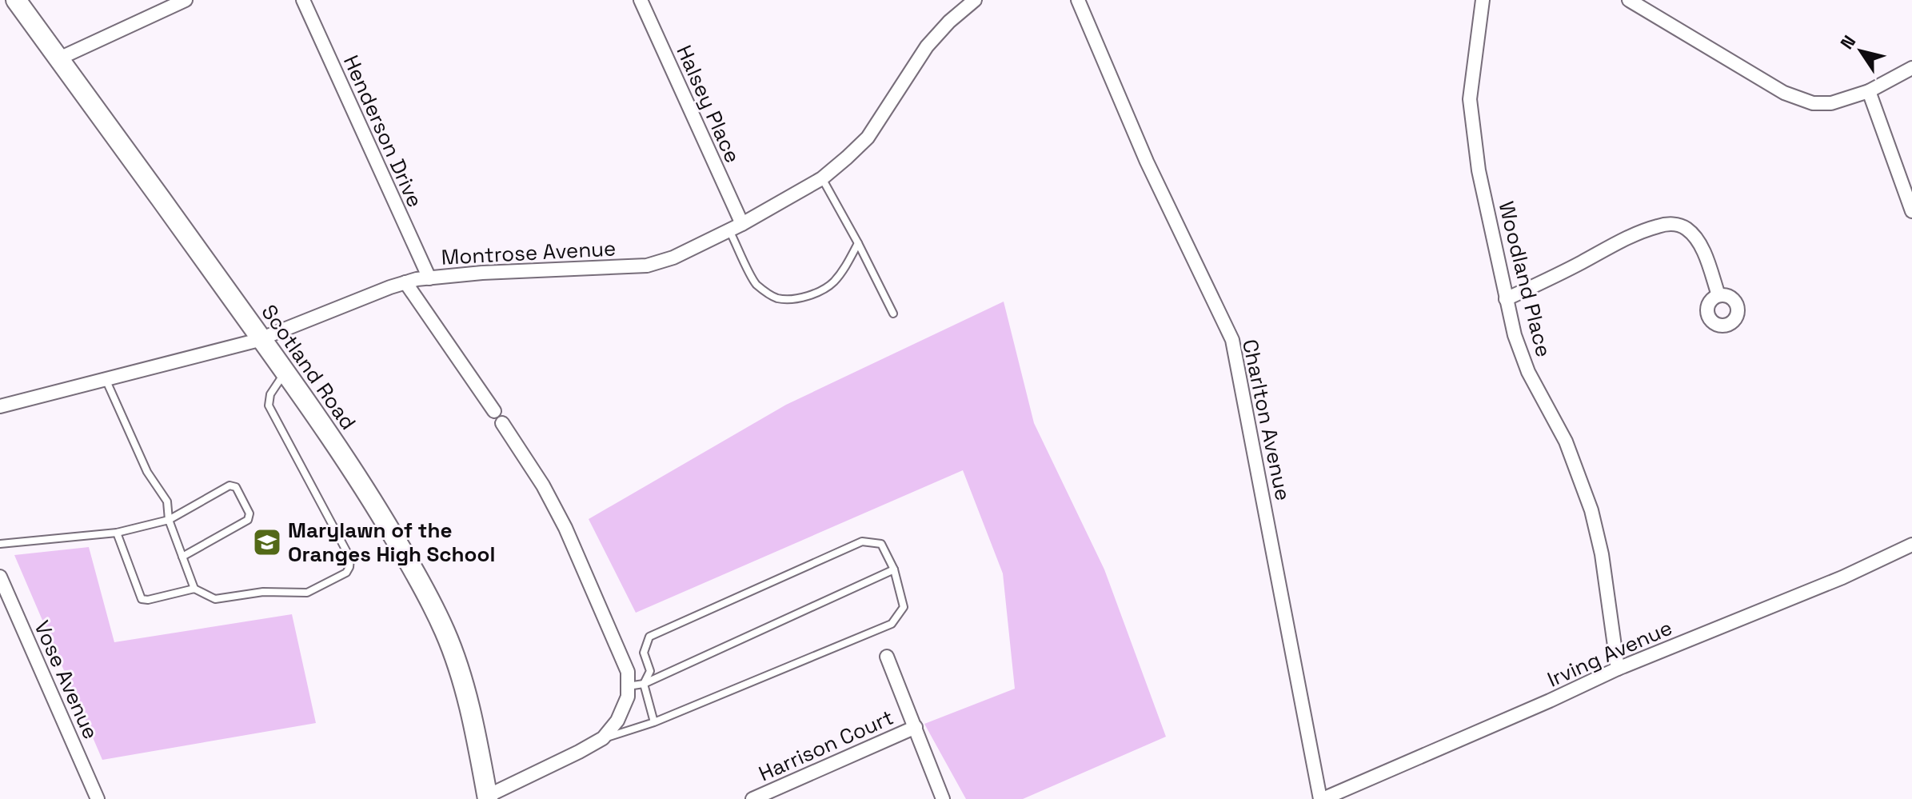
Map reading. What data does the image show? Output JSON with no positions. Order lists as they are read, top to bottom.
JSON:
{
  "streets": {
    "main road": ["Scotland Road"],
    "street": [
      "Halsey Place",
      "Henderson Drive",
      "Montrose Avenue",
      "Woodland Place",
      "Charlton Avenue",
      "Irving Avenue",
      "Vose Avenue",
      "Harrison Court"
    ]
  },
  "crossings": [
    ["Halsey Place", "Montrose Avenue"],
    ["Henderson Drive", "Montrose Avenue"],
    ["Montrose Avenue", "Scotland Road"],
    ["Woodland Place", "Irving Avenue"],
    ["Charlton Avenue", "Irving Avenue"]
  ],
  "places": {
    "school or university": ["Marylawn of the Oranges High School"]
  },
  "north": "top left"
}
